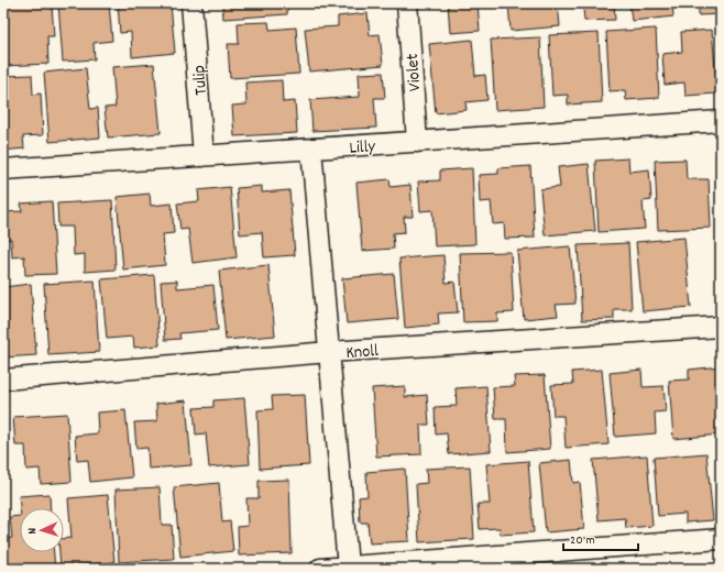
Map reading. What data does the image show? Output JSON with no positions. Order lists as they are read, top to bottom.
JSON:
{
  "streets": {
    "street": [
      "Violet",
      "Tulip",
      "Lilly",
      "Knoll"
    ]
  },
  "crossings": [
    ["Violet", "Lilly"],
    ["Tulip", "Lilly"]
  ],
  "scale_bar": "20 m",
  "north": "left"
}
